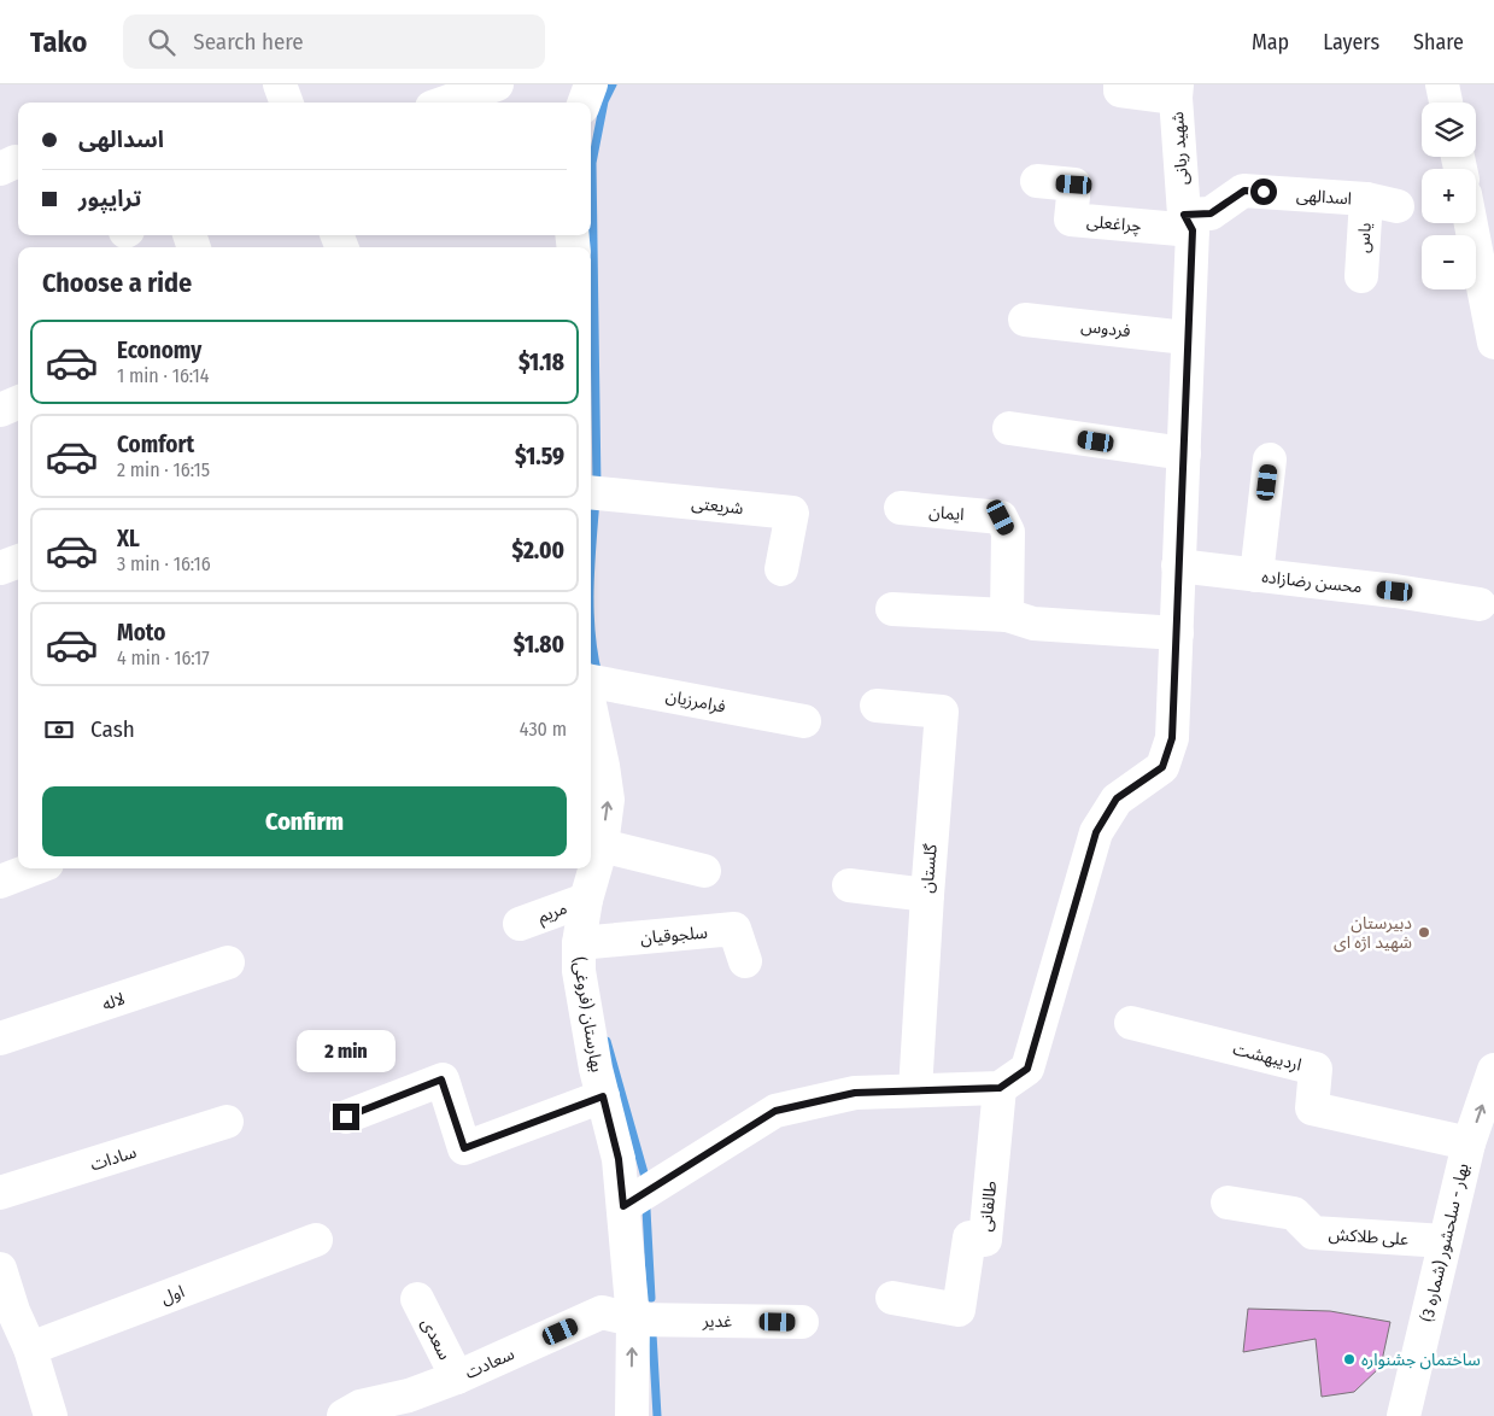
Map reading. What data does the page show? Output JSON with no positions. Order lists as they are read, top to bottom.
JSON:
{
  "streets": {
    "street": [
      "شهید ربانی",
      "اسدالهی",
      "چراغعلی",
      "یاس",
      "فردوس",
      "شریعتی",
      "ایمان",
      "محسن رضازاده",
      "فرامرزیان",
      "گلستان",
      "مریم",
      "سلجوقیان",
      "لاله",
      "بهارستان (فروغی)",
      "اردیبهشت",
      "سادات",
      "طالقانی",
      "علی طلاکش",
      "بهار - سلحشور (شماره 3)",
      "اول",
      "غدیر",
      "سعدی",
      "سعادت"
    ]
  },
  "crossings": [
    ["شهید ربانی", "اسدالهی"],
    ["شهید ربانی", "چراغعلی"],
    ["شهید ربانی", "فردوس"],
    ["شهید ربانی", "محسن رضازاده"],
    ["شهید ربانی", "طالقانی"],
    ["اسدالهی", "چراغعلی"],
    ["اسدالهی", "یاس"],
    ["فرامرزیان", "بهارستان (فروغی)"],
    ["مریم", "بهارستان (فروغی)"],
    ["سلجوقیان", "بهارستان (فروغی)"],
    ["بهارستان (فروغی)", "غدیر"],
    ["بهارستان (فروغی)", "سعادت"],
    ["اردیبهشت", "بهار - سلحشور (شماره 3)"],
    ["علی طلاکش", "بهار - سلحشور (شماره 3)"],
    ["غدیر", "سعادت"],
    ["سعدی", "سعادت"]
  ],
  "places": ["دبیرستان شهید اژه ای", "ساختمان جشنواره"],
  "page": {
    "header": "Tako",
    "search": "Search here",
    "nav": ["Map", "Layers", "Share"],
    "map_buttons": ["+", "−"],
    "banner": ["اسدالهی", "ترایپور"],
    "heading": "Choose a ride",
    "list": [
      {
        "name": "Economy",
        "note": "1 min · 16:14",
        "value": "$1.18"
      },
      {
        "name": "Comfort",
        "note": "2 min · 16:15",
        "value": "$1.59"
      },
      {
        "name": "XL",
        "note": "3 min · 16:16",
        "value": "$2.00"
      },
      {
        "name": "Moto",
        "note": "4 min · 16:17",
        "value": "$1.80"
      }
    ],
    "pay": ["Cash", "430 m"],
    "buttons": "Confirm",
    "bubble": "2 min"
  }
}
